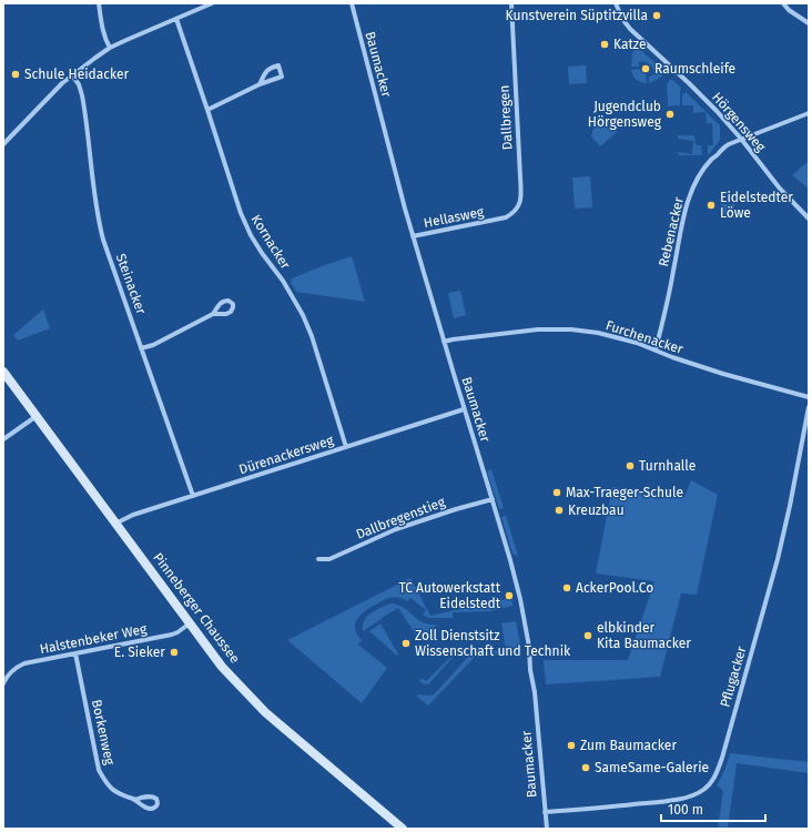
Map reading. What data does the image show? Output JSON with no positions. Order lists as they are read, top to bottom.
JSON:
{
  "streets": {
    "main road": ["Pinneberger Chaussee"],
    "street": [
      "Baumacker",
      "Dallbregen",
      "Hörgensweg",
      "Hellasweg",
      "Rebenacker",
      "Kornacker",
      "Steinacker",
      "Furchenacker",
      "Dürenackersweg",
      "Dallbregenstieg",
      "Halstenbeker Weg",
      "Pflugacker",
      "Borkenweg"
    ]
  },
  "crossings": [
    ["Baumacker", "Hellasweg"],
    ["Baumacker", "Furchenacker"],
    ["Baumacker", "Dürenackersweg"],
    ["Baumacker", "Dallbregenstieg"],
    ["Baumacker", "Pflugacker"],
    ["Dallbregen", "Hellasweg"],
    ["Hörgensweg", "Rebenacker"],
    ["Rebenacker", "Furchenacker"],
    ["Kornacker", "Dürenackersweg"],
    ["Steinacker", "Dürenackersweg"],
    ["Dürenackersweg", "Pinneberger Chaussee"],
    ["Pinneberger Chaussee", "Halstenbeker Weg"],
    ["Halstenbeker Weg", "Borkenweg"]
  ],
  "places": [
    "Kunstverein Süptitzvilla",
    "Katze",
    "Raumschleife",
    "Schule Heidacker",
    "Jugendclub Hörgensweg",
    "Eidelstedter Löwe",
    "Turnhalle",
    "Max-Traeger-Schule",
    "Kreuzbau",
    "AckerPool.Co",
    "TC Autowerkstatt Eidelstedt",
    "elbkinder Kita Baumacker",
    "Zoll Dienstsitz Wissenschaft und Technik",
    "E. Sieker",
    "Zum Baumacker",
    "SameSame-Galerie"
  ],
  "scale_bar": "100 m"
}
